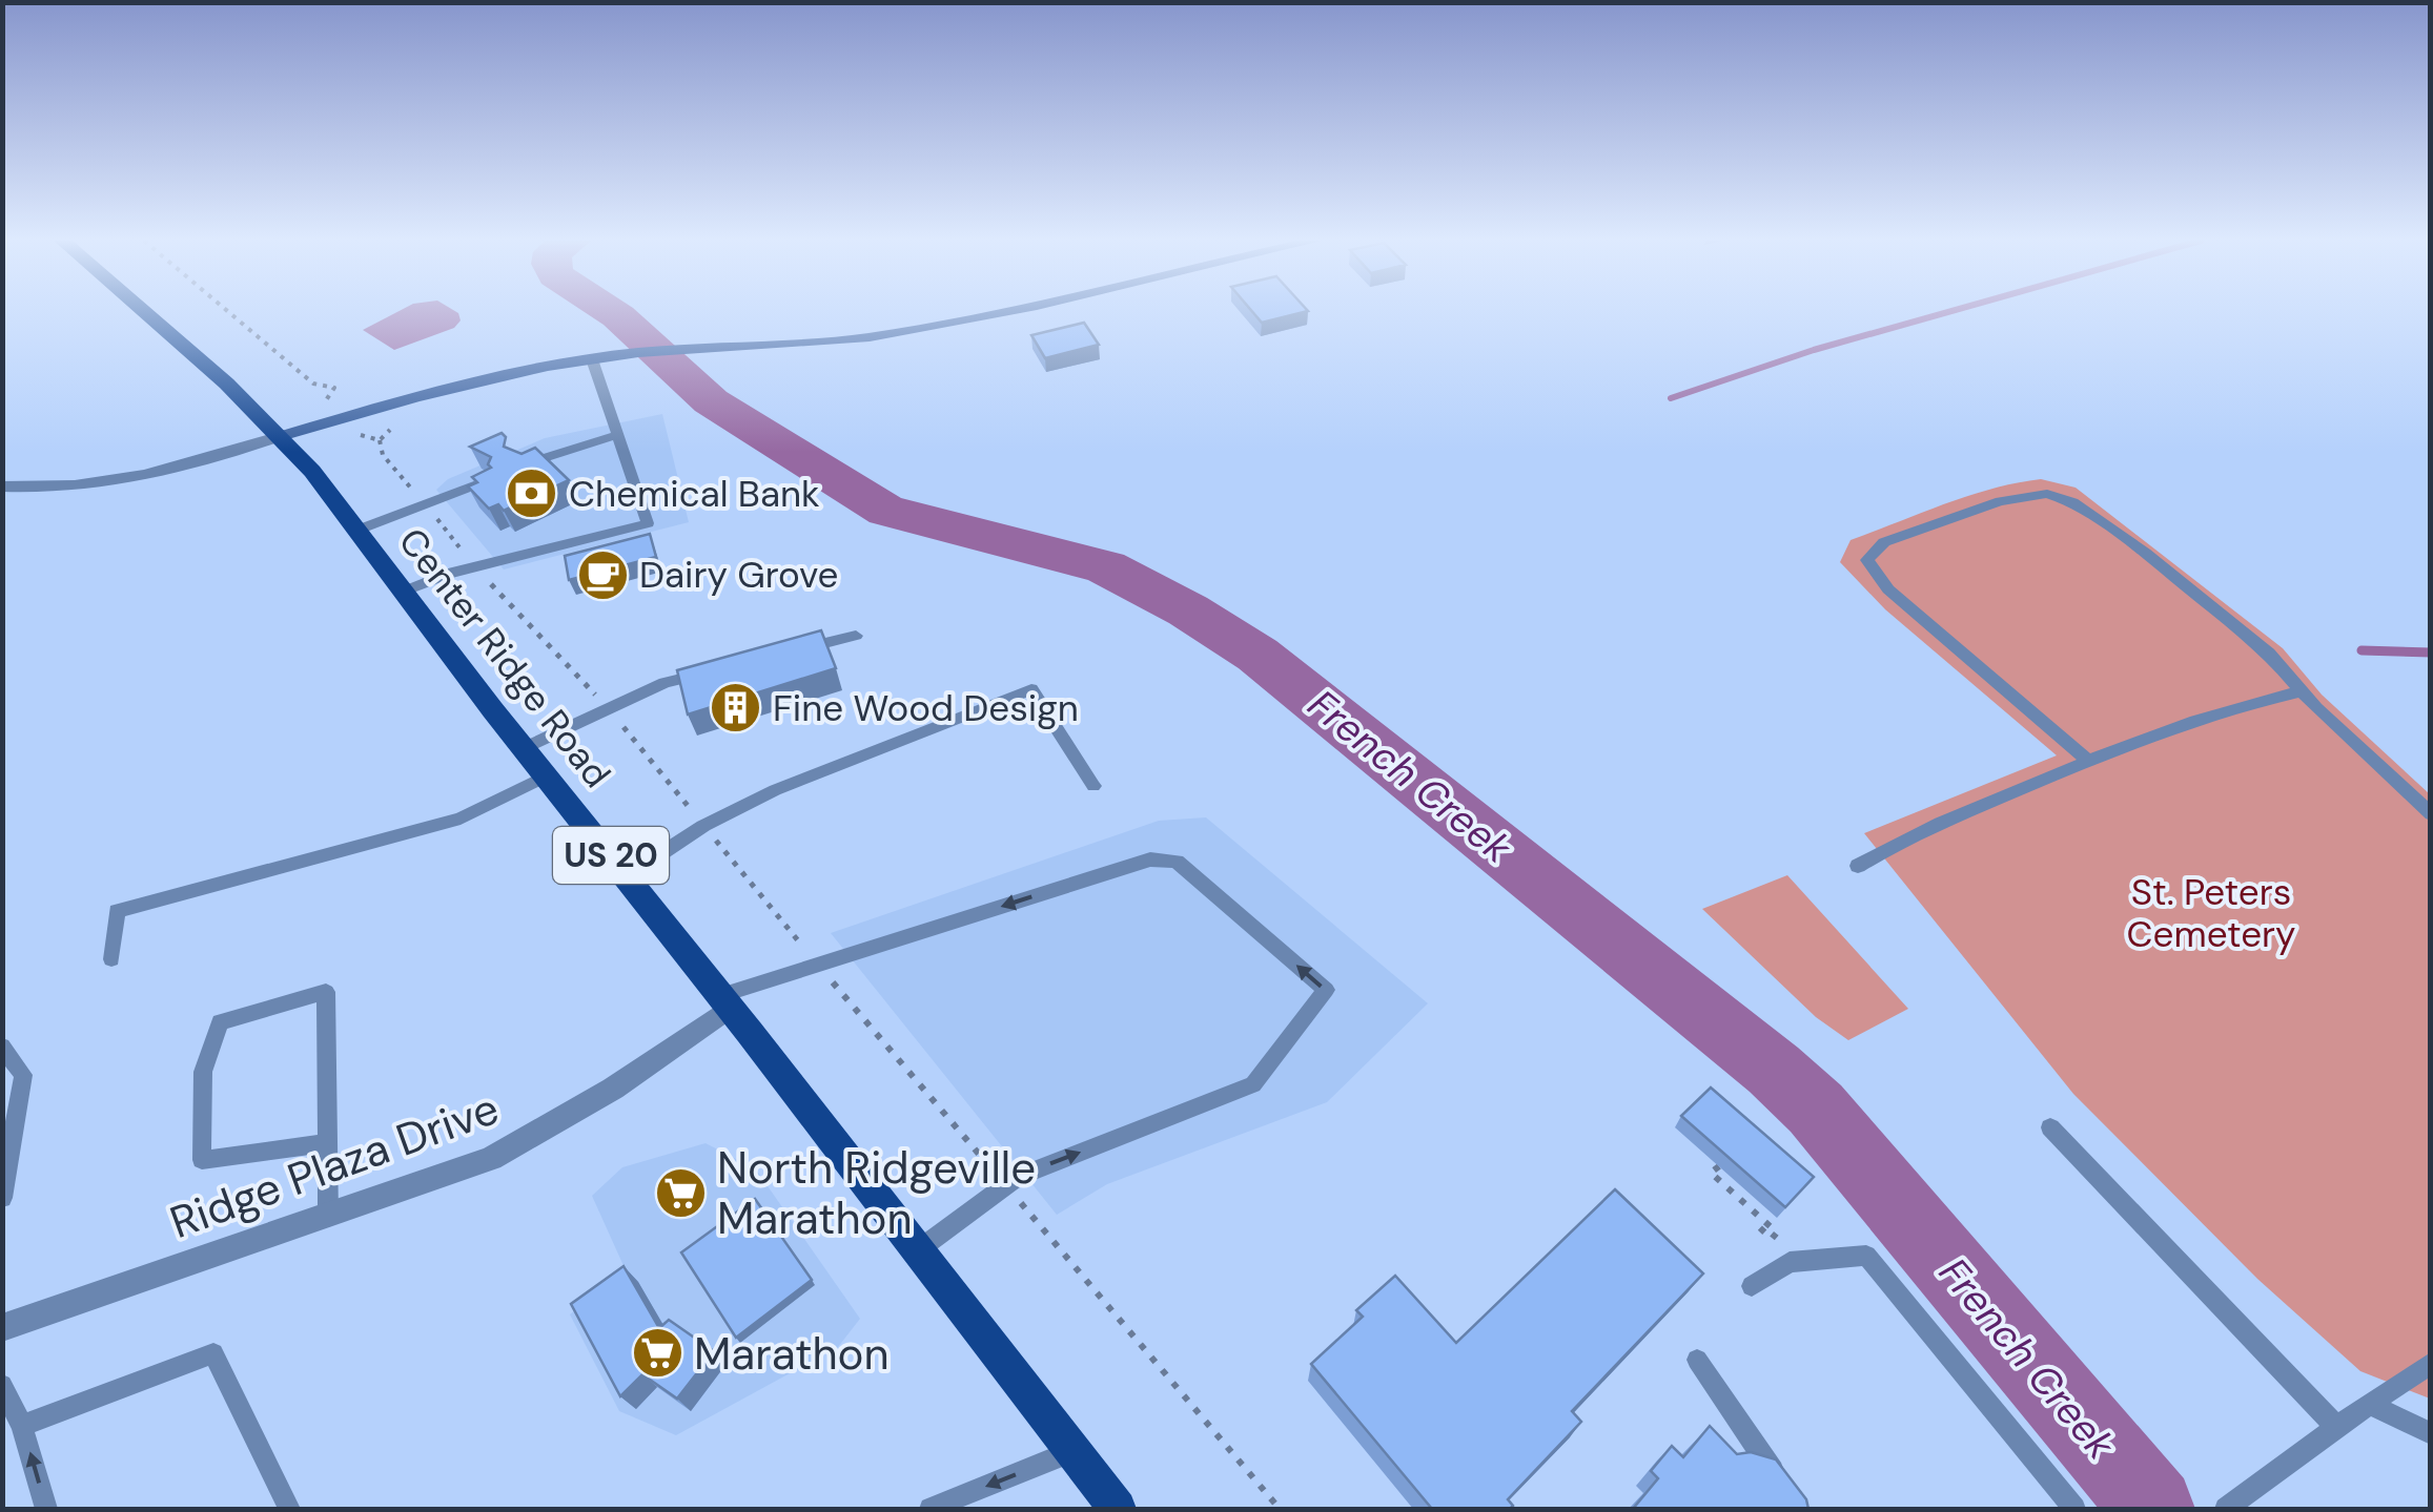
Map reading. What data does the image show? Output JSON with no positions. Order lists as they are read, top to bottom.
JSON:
{
  "streets": {
    "main road": ["Center Ridge Road", "US 20"],
    "street": ["Ridge Plaza Drive"]
  },
  "crossings": [
    ["Center Ridge Road", "Ridge Plaza Drive"]
  ],
  "water": ["French Creek"],
  "parks": ["St. Peters Cemetery"],
  "places": {
    "bank": ["Chemical Bank"],
    "cafe": ["Dairy Grove"],
    "building": ["Fine Wood Design"],
    "supermarket": ["North Ridgeville Marathon", "Marathon"]
  }
}
